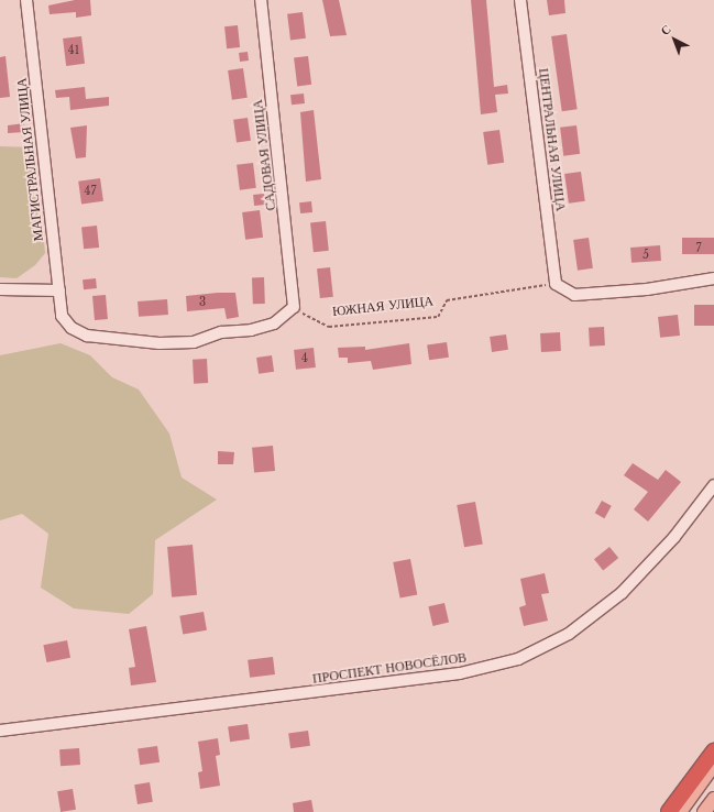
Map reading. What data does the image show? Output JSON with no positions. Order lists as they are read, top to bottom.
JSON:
{
  "streets": {
    "street": [
      "ЦЕНТРАЛЬНАЯ УЛИЦА",
      "САДОВАЯ УЛИЦА",
      "МАГИСТРАЛЬНАЯ УЛИЦА",
      "ПРОСПЕКТ НОВОСЁЛОВ"
    ],
    "path": ["ЮЖНАЯ УЛИЦА"]
  },
  "crossings": [
    ["ЦЕНТРАЛЬНАЯ УЛИЦА", "ЮЖНАЯ УЛИЦА"],
    ["САДОВАЯ УЛИЦА", "МАГИСТРАЛЬНАЯ УЛИЦА"],
    ["САДОВАЯ УЛИЦА", "ЮЖНАЯ УЛИЦА"],
    ["МАГИСТРАЛЬНАЯ УЛИЦА", "ЮЖНАЯ УЛИЦА"]
  ],
  "house_numbers": [
    "41",
    "47",
    "7",
    "5",
    "3",
    "4"
  ],
  "north": "top left"
}
